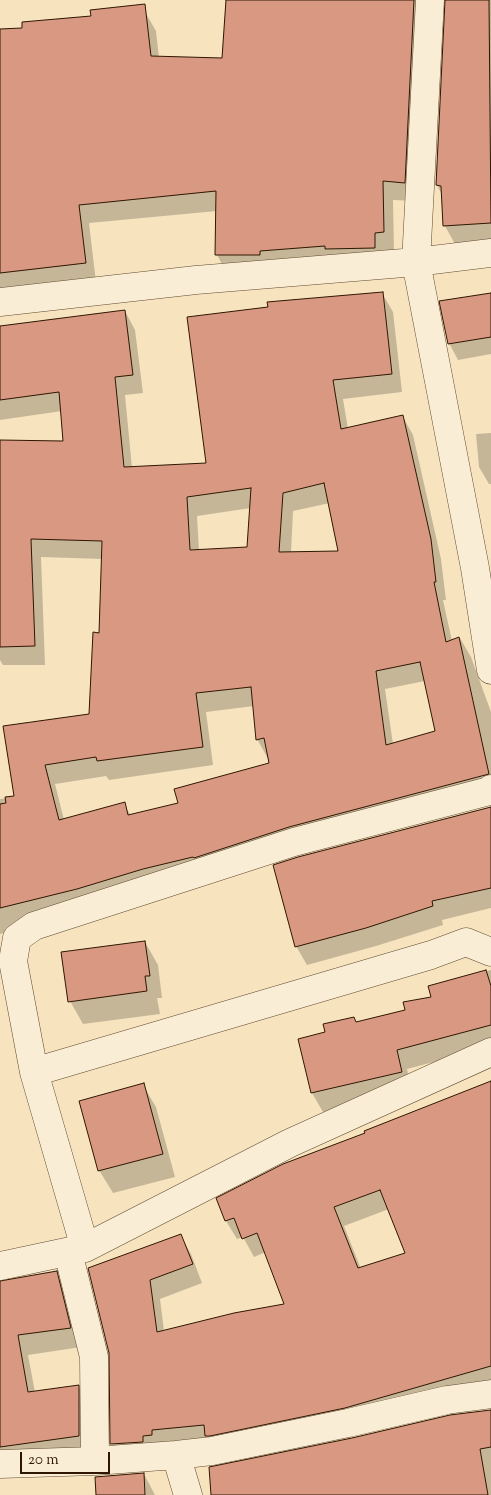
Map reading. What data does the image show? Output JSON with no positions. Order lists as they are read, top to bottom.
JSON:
{
  "scale_bar": "20 m"
}
